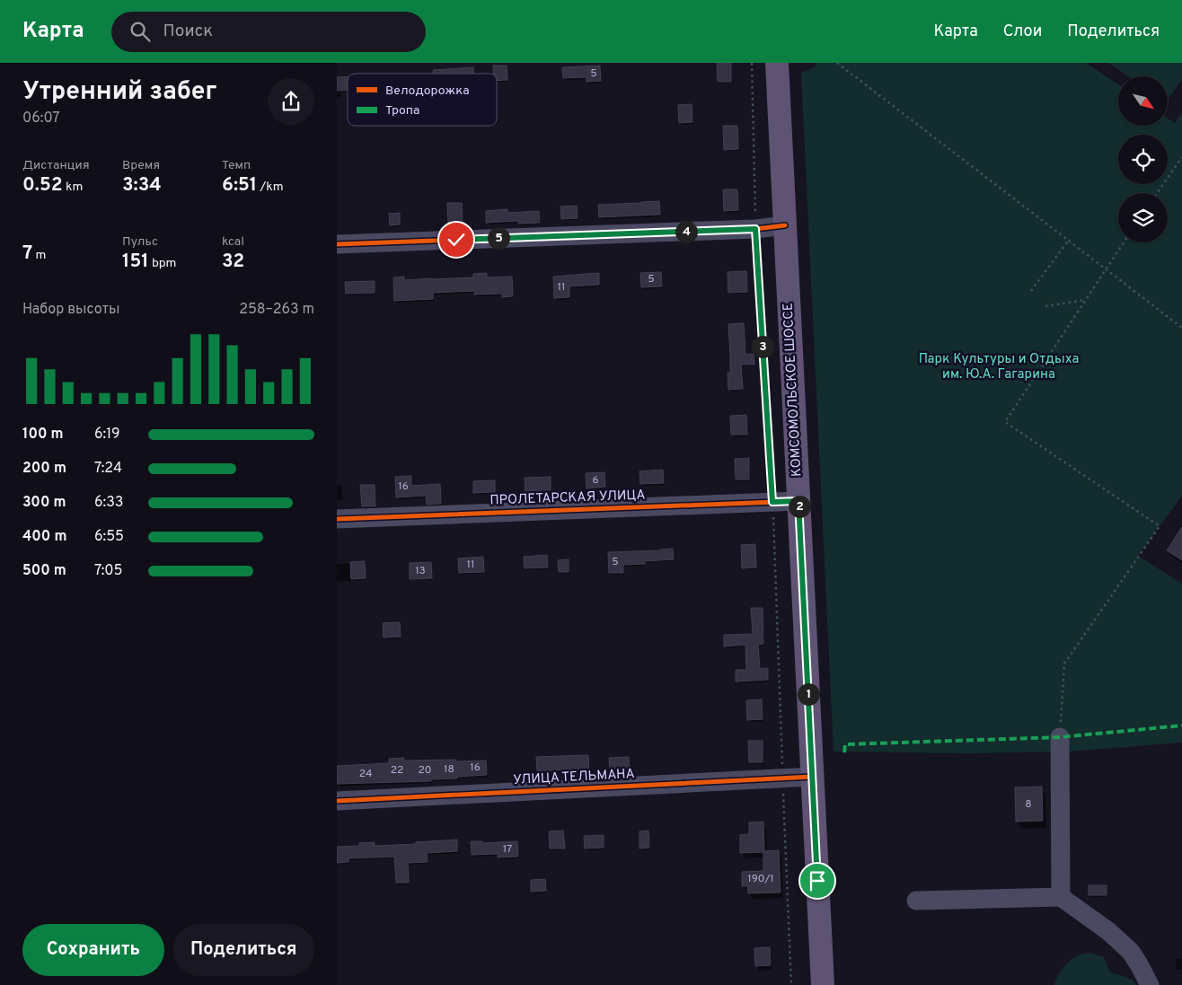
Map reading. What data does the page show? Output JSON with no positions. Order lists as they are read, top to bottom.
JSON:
{
  "streets": {
    "main road": ["КОМСОМОЛЬСКОЕ ШОССЕ"],
    "street": ["ПРОЛЕТАРСКАЯ УЛИЦА", "УЛИЦА ТЕЛЬМАНА"]
  },
  "crossings": [
    ["КОМСОМОЛЬСКОЕ ШОССЕ", "ПРОЛЕТАРСКАЯ УЛИЦА"],
    ["КОМСОМОЛЬСКОЕ ШОССЕ", "УЛИЦА ТЕЛЬМАНА"]
  ],
  "parks": ["Парк Культуры и Отдыха им. Ю.А. Гагарина"],
  "house_numbers": [
    "5",
    "5",
    "11",
    "6",
    "16",
    "5",
    "11",
    "13",
    "16",
    "18",
    "22",
    "20",
    "24",
    "8",
    "17",
    "190/1"
  ],
  "legend": ["Велодорожка", "Тропа"],
  "north": "bottom right",
  "page": {
    "header": "Карта",
    "search": "Поиск",
    "nav": ["Карта", "Слои", "Поделиться"],
    "heading": ["Утренний забег", "06:07"],
    "stats": [
      ["Дистанция", "0.52 km"],
      ["Время", "3:34"],
      ["Темп", "6:51 /km"],
      ["7 m"],
      ["Пульс", "151 bpm"],
      ["kcal", "32"]
    ],
    "pins": [
      "4",
      "5",
      "3",
      "2",
      "1"
    ],
    "chart": ["Набор высоты", "258–263 m"],
    "list": [
      {
        "name": "100 m",
        "note": "6:19"
      },
      {
        "name": "200 m",
        "note": "7:24"
      },
      {
        "name": "300 m",
        "note": "6:33"
      },
      {
        "name": "400 m",
        "note": "6:55"
      },
      {
        "name": "500 m",
        "note": "7:05"
      }
    ],
    "buttons": ["Сохранить", "Поделиться"]
  }
}
